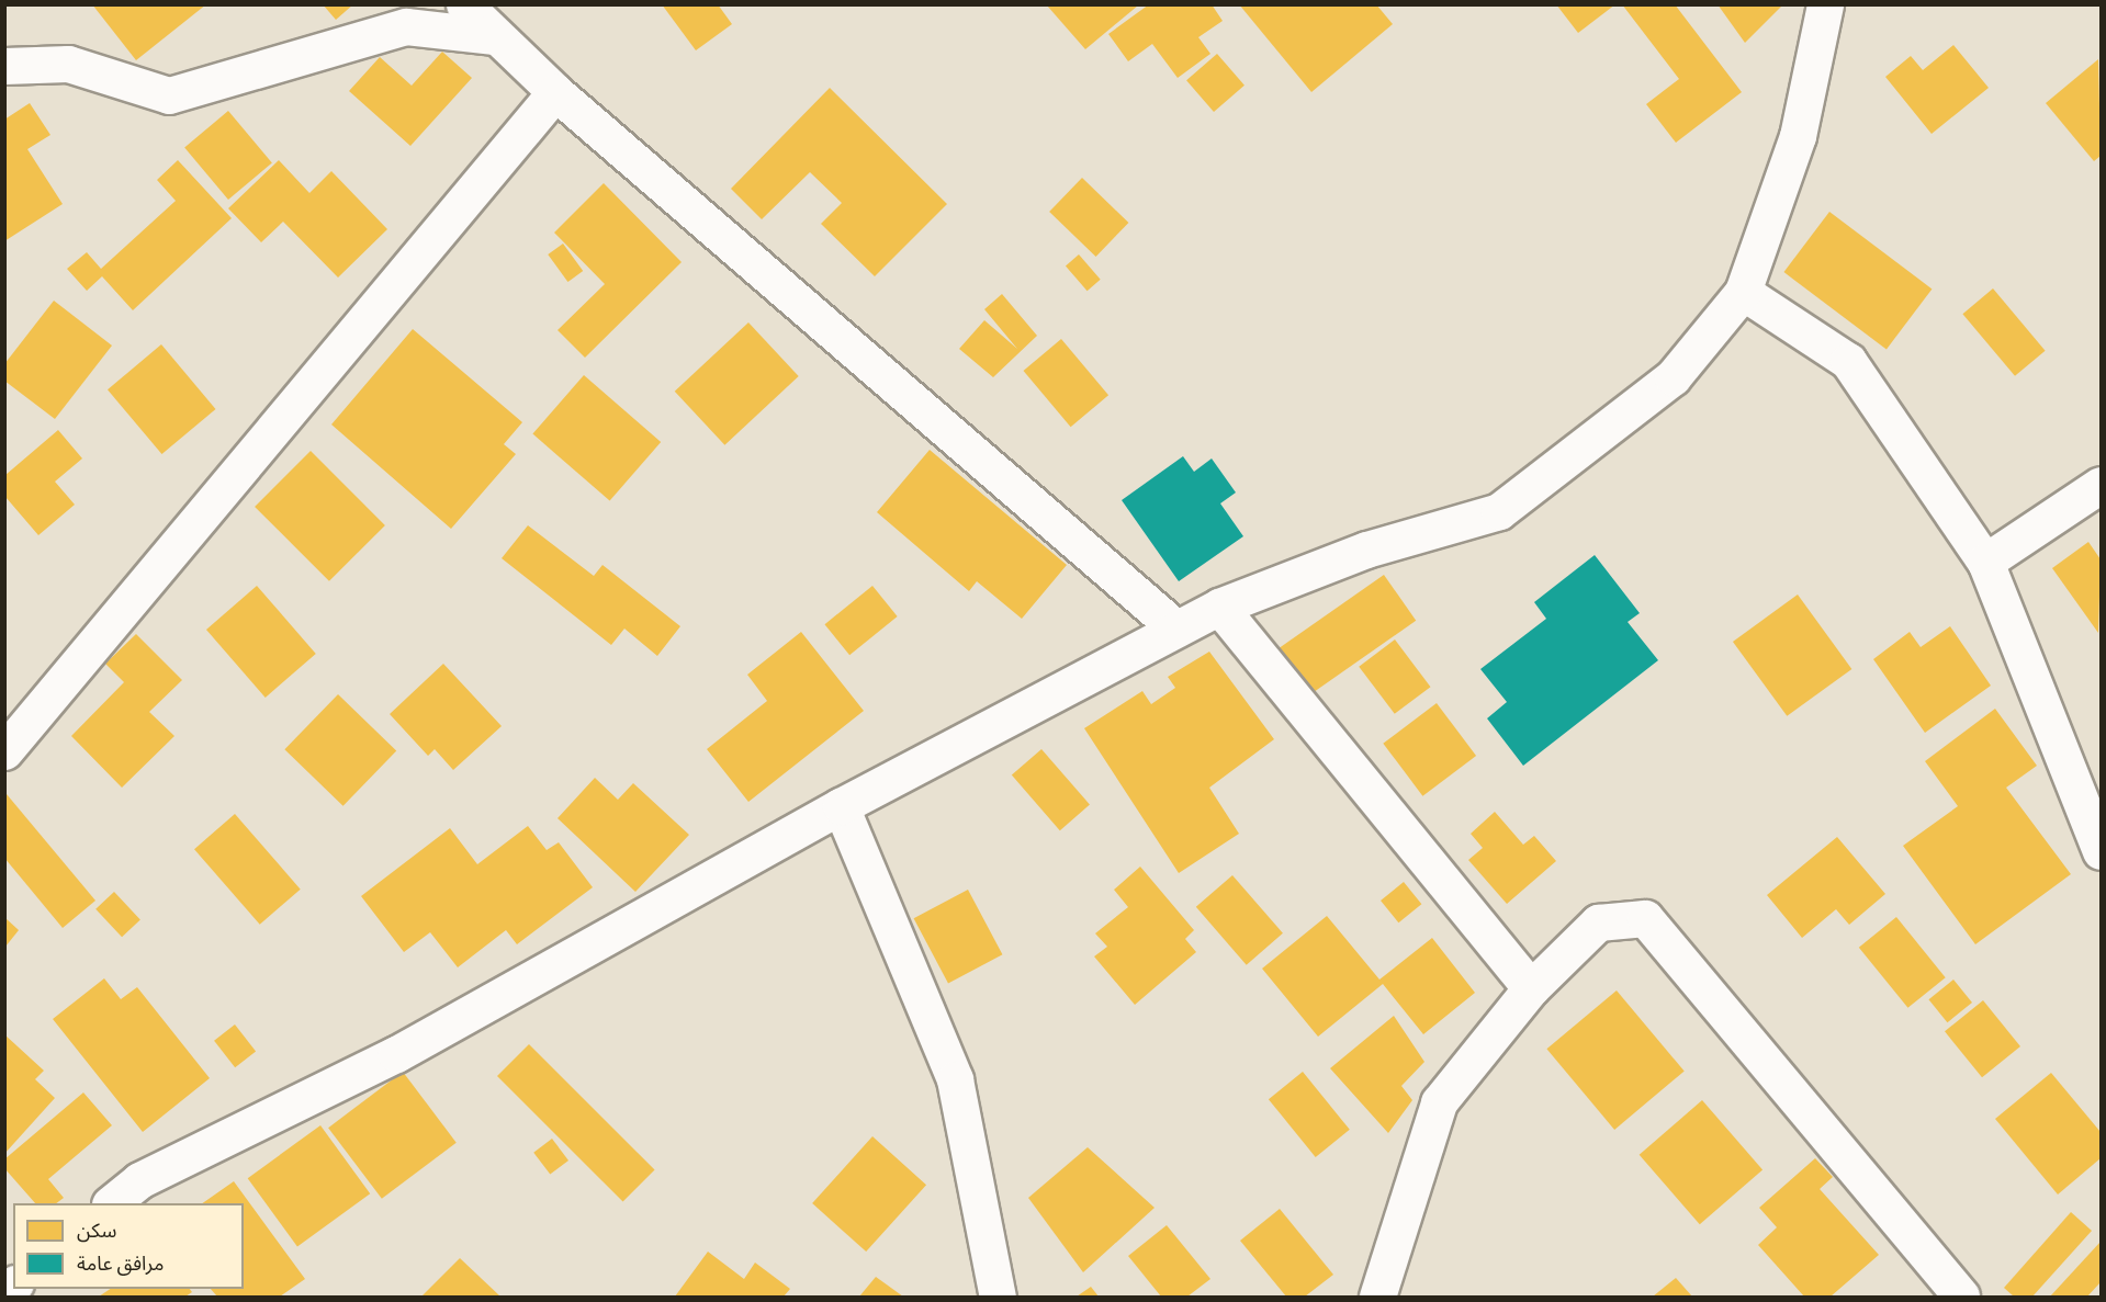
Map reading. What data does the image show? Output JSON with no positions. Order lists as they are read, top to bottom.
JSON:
{
  "legend": ["سكن", "مرافق عامة"]
}
